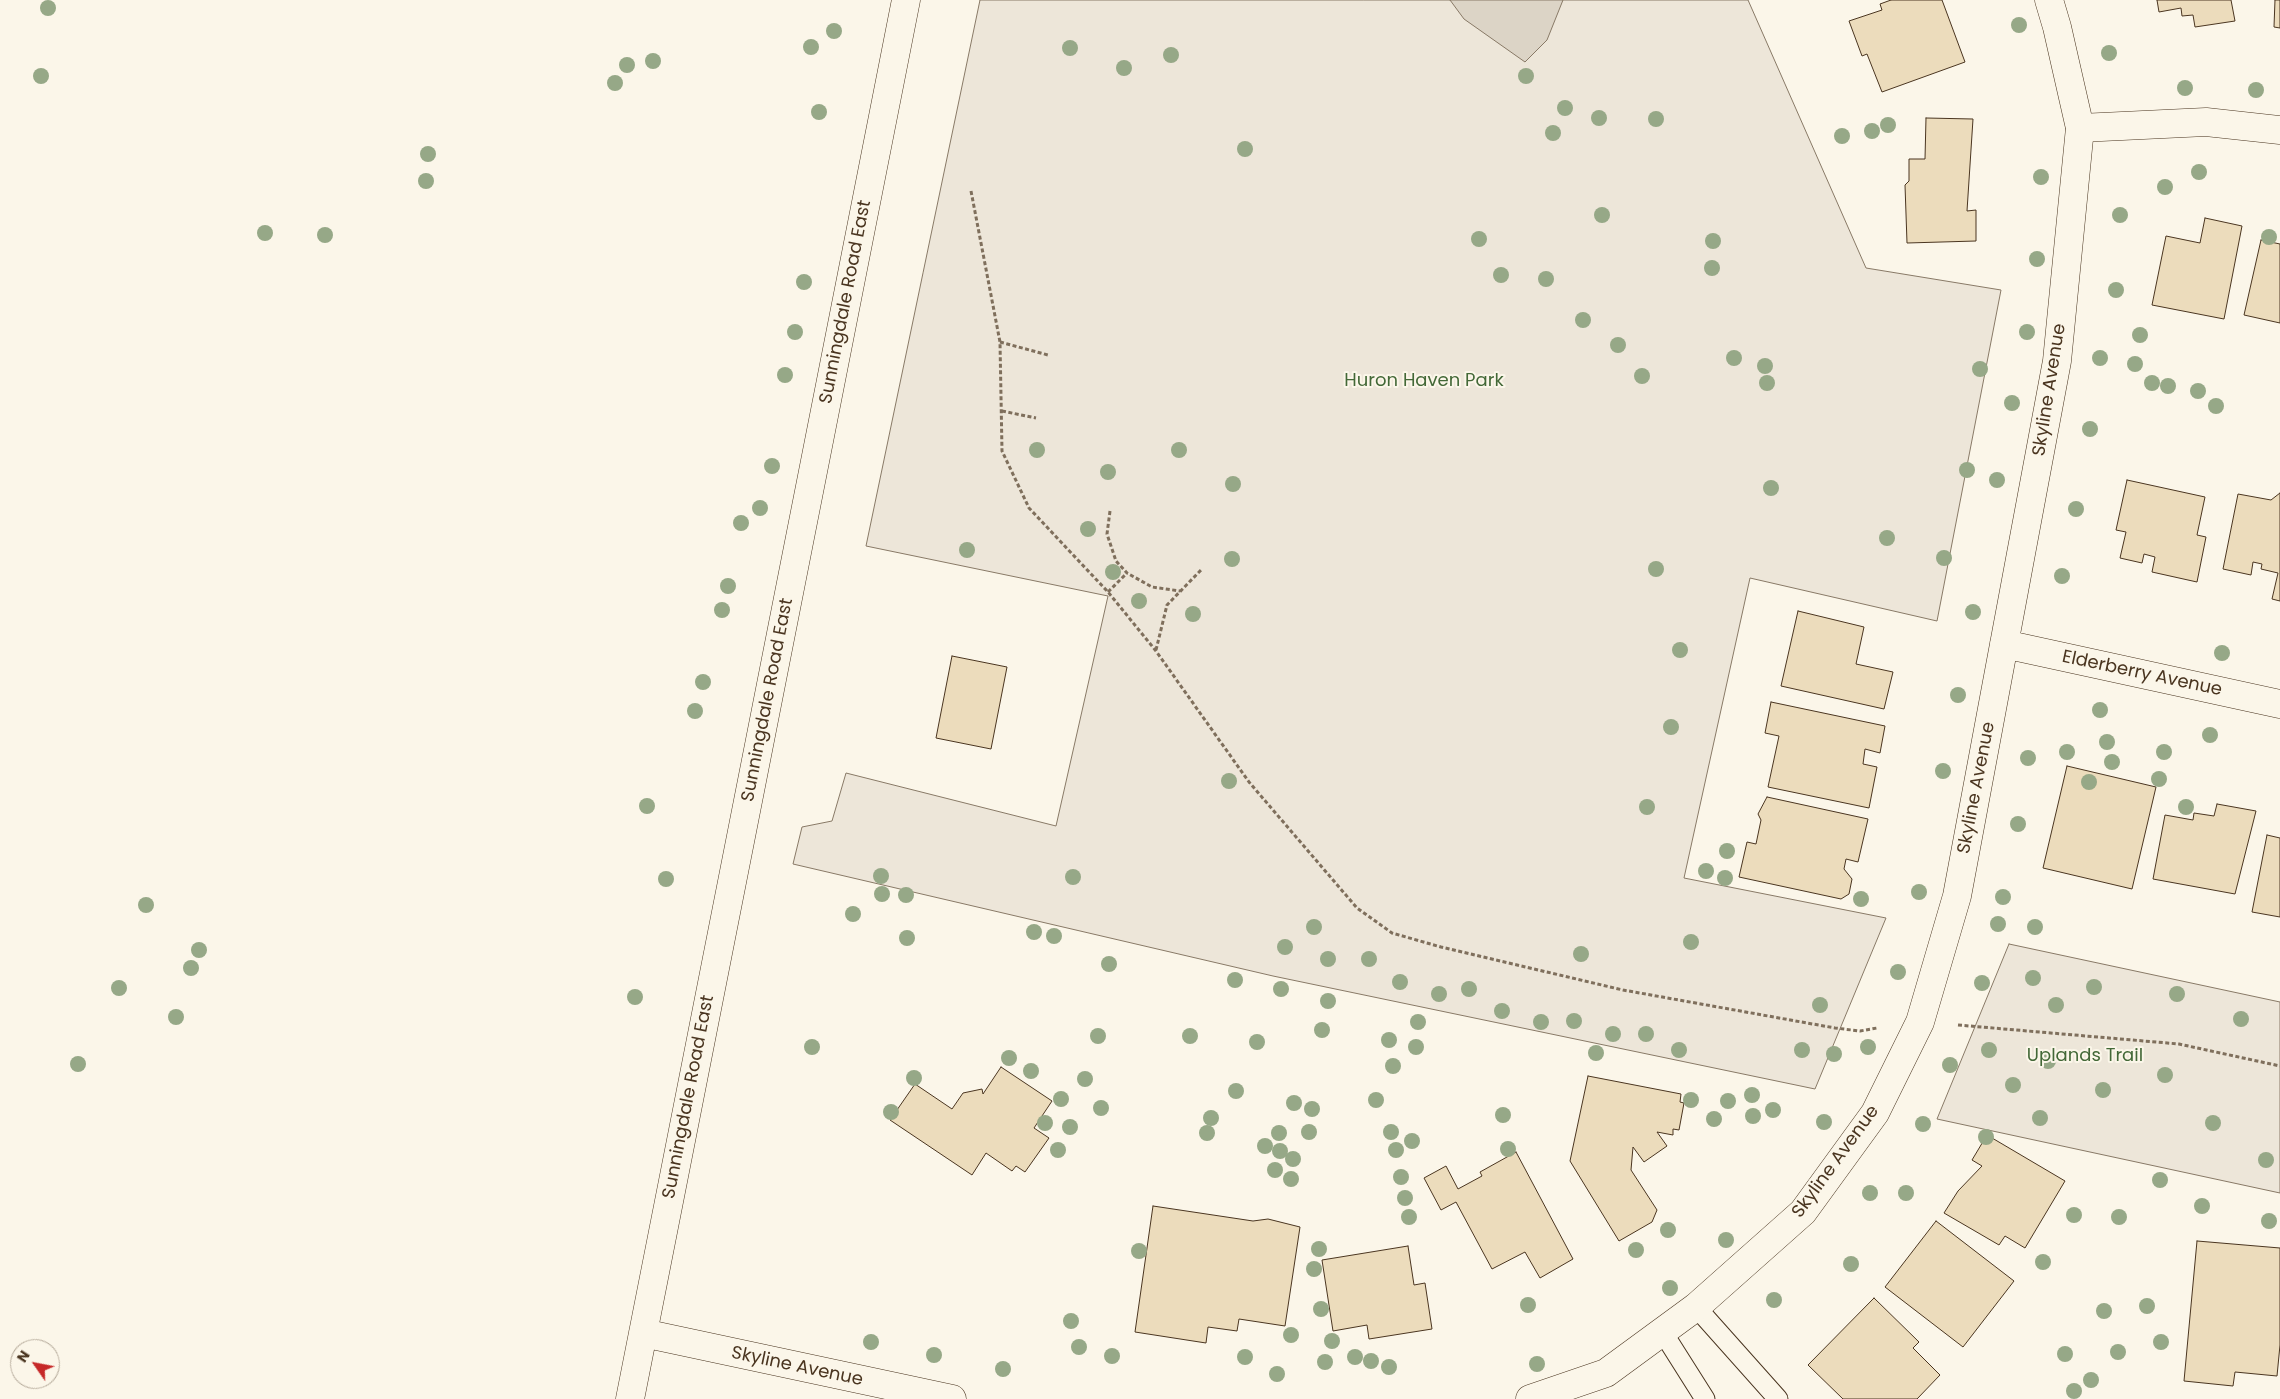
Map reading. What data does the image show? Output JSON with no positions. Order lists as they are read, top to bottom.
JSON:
{
  "streets": {
    "street": ["Sunningdale Road East", "Skyline Avenue", "Elderberry Avenue"]
  },
  "crossings": [
    ["Sunningdale Road East", "Skyline Avenue"],
    ["Skyline Avenue", "Elderberry Avenue"]
  ],
  "parks": ["Huron Haven Park", "Uplands Trail"],
  "north": "top left"
}
